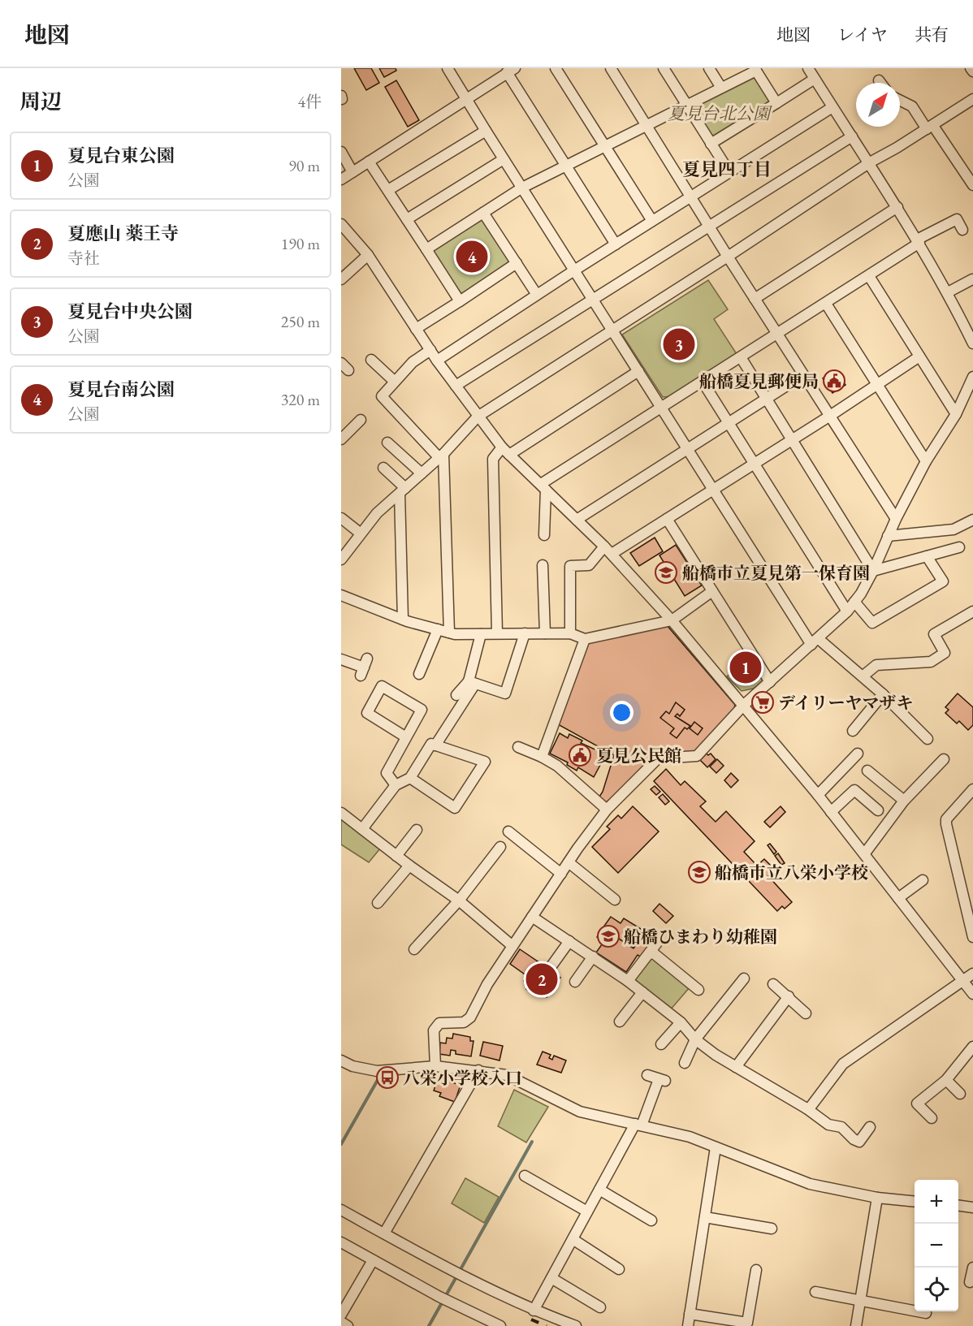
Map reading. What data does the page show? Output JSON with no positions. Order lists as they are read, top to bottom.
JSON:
{
  "districts": ["夏見四丁目"],
  "parks": ["夏見台北公園"],
  "places": {
    "public building": ["船橋夏見郵便局", "夏見公民館"],
    "school or university": ["船橋市立夏見第一保育園", "船橋市立八栄小学校", "船橋ひまわり幼稚園"],
    "supermarket": ["デイリーヤマザキ"],
    "bus stop": ["八栄小学校入口"]
  },
  "north": "top right",
  "page": {
    "header": "地図",
    "nav": ["地図", "レイヤ", "共有"],
    "heading": ["周辺", "4件"],
    "list": [
      {
        "mark": "1",
        "name": "夏見台東公園",
        "note": "公園",
        "value": "90 m"
      },
      {
        "mark": "2",
        "name": "夏應山 薬王寺",
        "note": "寺社",
        "value": "190 m"
      },
      {
        "mark": "3",
        "name": "夏見台中央公園",
        "note": "公園",
        "value": "250 m"
      },
      {
        "mark": "4",
        "name": "夏見台南公園",
        "note": "公園",
        "value": "320 m"
      }
    ],
    "pins": [
      "4",
      "3",
      "1",
      "2"
    ],
    "map_buttons": ["+", "−"]
  }
}
